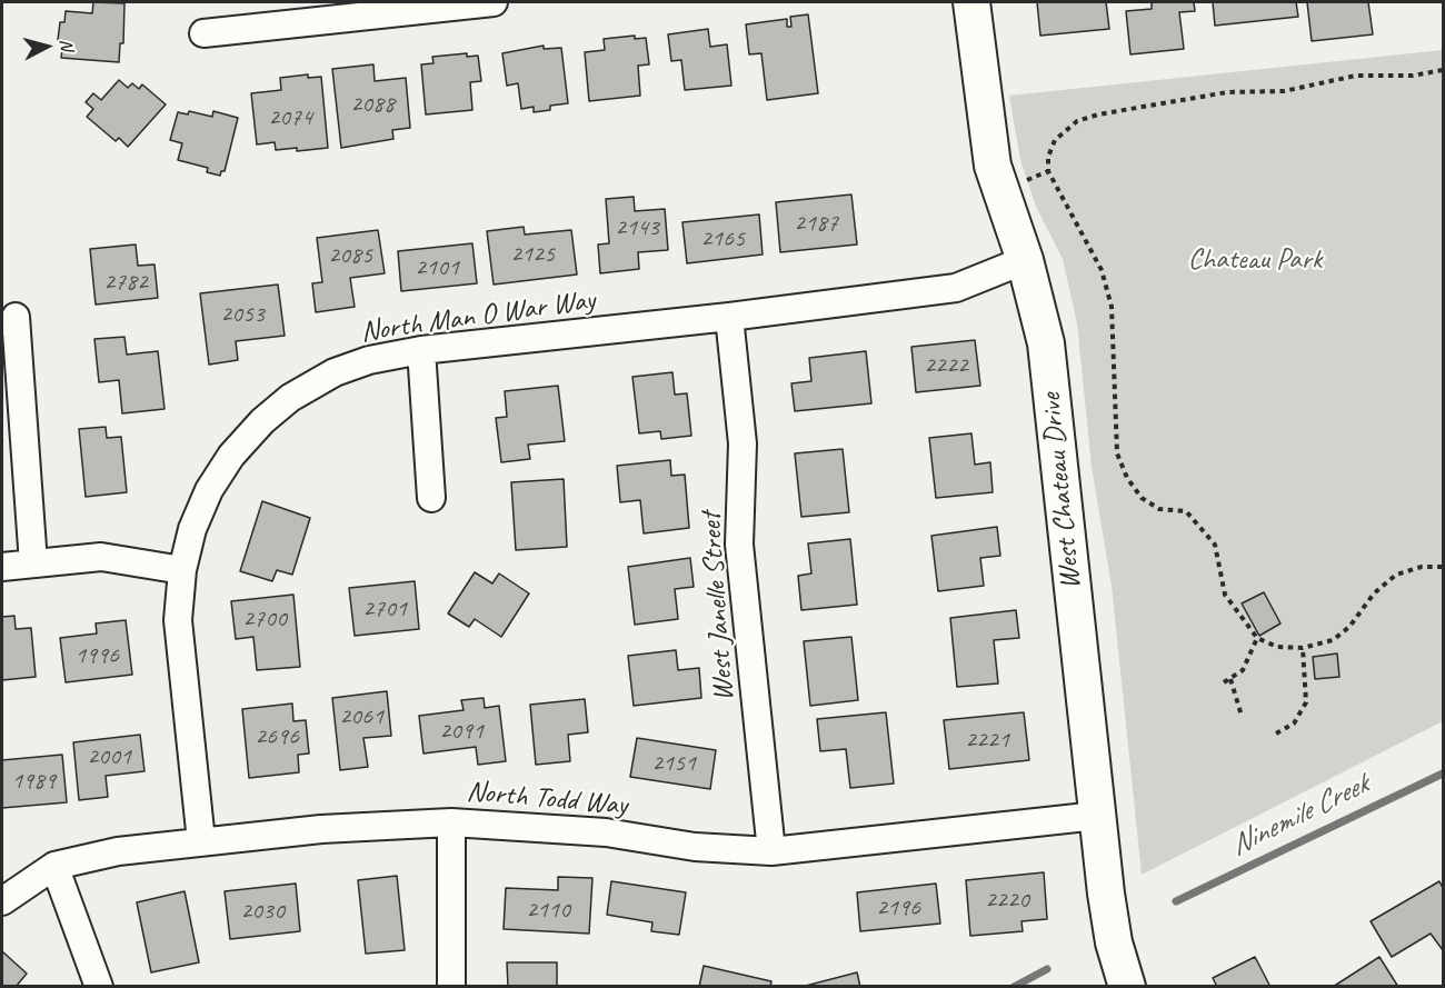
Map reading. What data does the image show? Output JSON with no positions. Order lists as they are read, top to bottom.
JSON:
{
  "streets": {
    "street": [
      "North Man O War Way",
      "West Chateau Drive",
      "West Janelle Street",
      "North Todd Way"
    ]
  },
  "crossings": [
    ["North Man O War Way", "West Chateau Drive"],
    ["North Man O War Way", "West Janelle Street"],
    ["North Man O War Way", "North Todd Way"],
    ["West Chateau Drive", "North Todd Way"],
    ["West Janelle Street", "North Todd Way"]
  ],
  "water": ["Ninemile Creek"],
  "parks": ["Chateau Park"],
  "house_numbers": [
    "2088",
    "2074",
    "2187",
    "2143",
    "2165",
    "2125",
    "2085",
    "2101",
    "2782",
    "2053",
    "2222",
    "2701",
    "2700",
    "1996",
    "2061",
    "2091",
    "2696",
    "2221",
    "2001",
    "2151",
    "1989",
    "2220",
    "2196",
    "2110",
    "2030"
  ],
  "north": "right"
}
